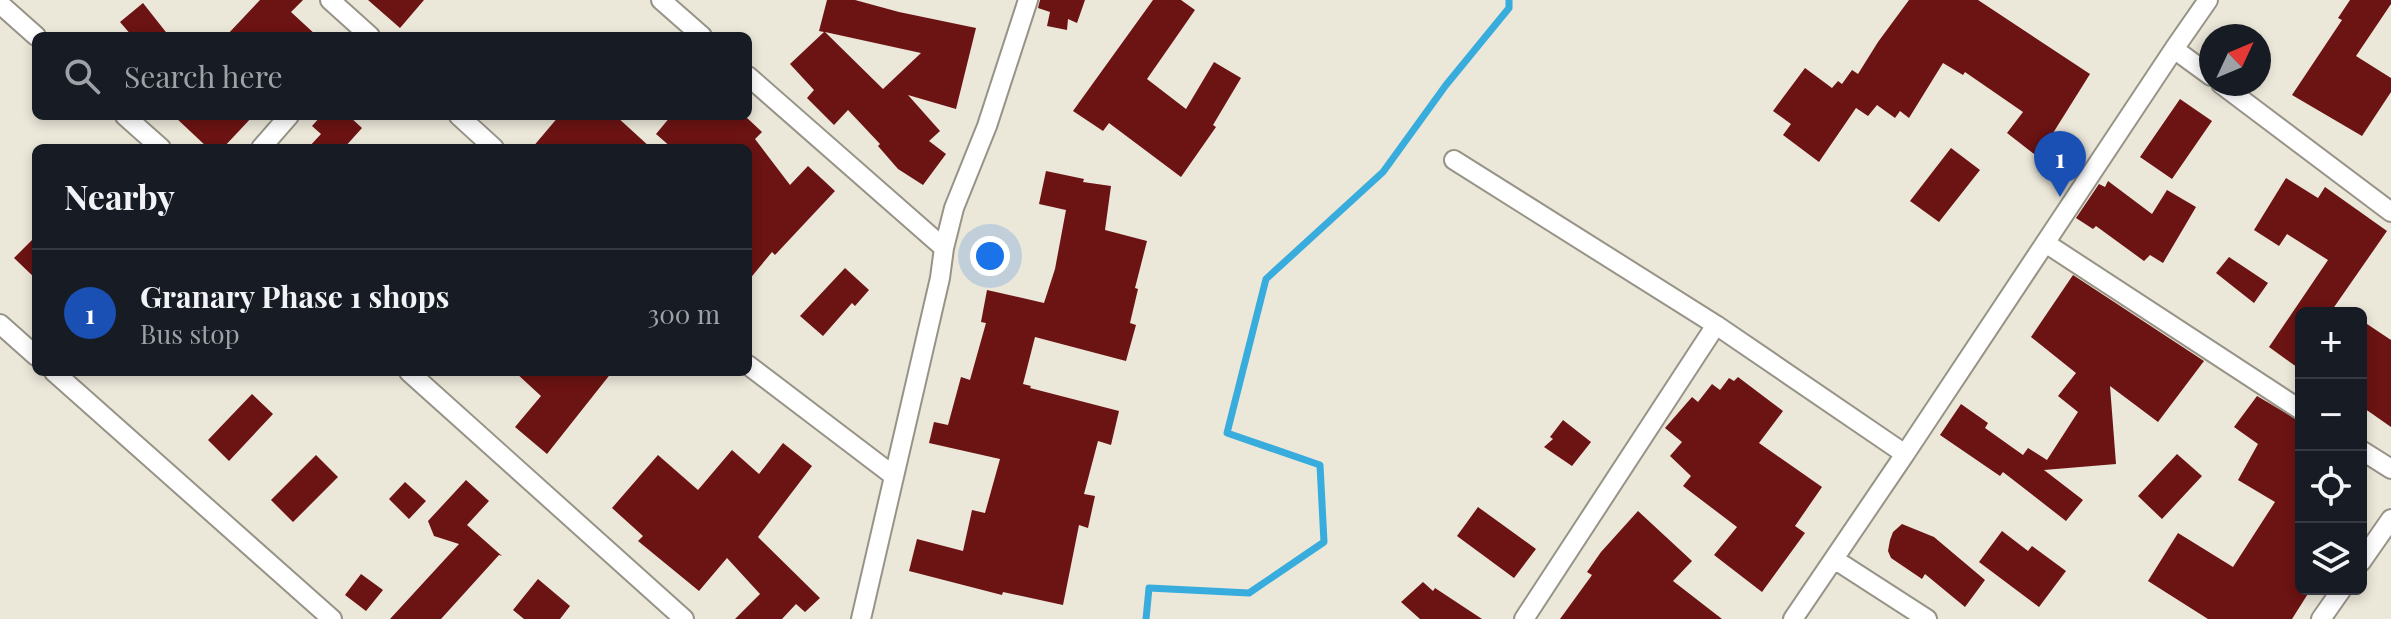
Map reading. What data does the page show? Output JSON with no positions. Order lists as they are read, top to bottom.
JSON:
{
  "north": "top right",
  "page": {
    "search": "Search here",
    "pins": "1",
    "heading": "Nearby",
    "list": [
      {
        "mark": "1",
        "name": "Granary Phase 1 shops",
        "note": "Bus stop",
        "value": "300 m"
      }
    ],
    "map_buttons": ["+", "−"]
  }
}
